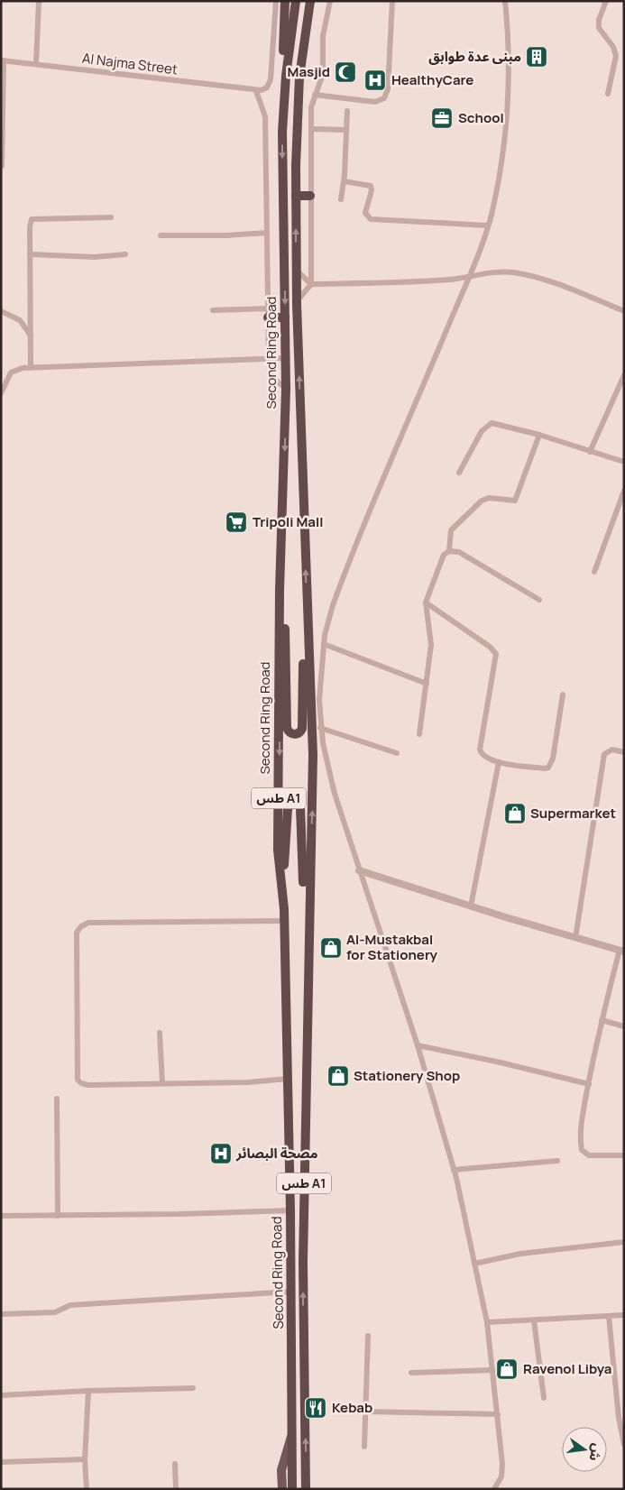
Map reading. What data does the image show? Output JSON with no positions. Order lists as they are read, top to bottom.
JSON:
{
  "streets": {
    "highway": ["Second Ring Road", "طس A1"],
    "street": ["Al Najma Street"]
  },
  "places": {
    "building": ["مبنى عدة طوابق"],
    "mosque": ["Masjid"],
    "hospital": ["HealthyCare", "مصحة البصائر"],
    "office": ["School"],
    "supermarket": ["Tripoli Mall"],
    "shop": [
      "Supermarket",
      "Al-Mustakbal for Stationery",
      "Stationery Shop",
      "Ravenol Libya"
    ],
    "restaurant": ["Kebab"]
  },
  "north": "right"
}
